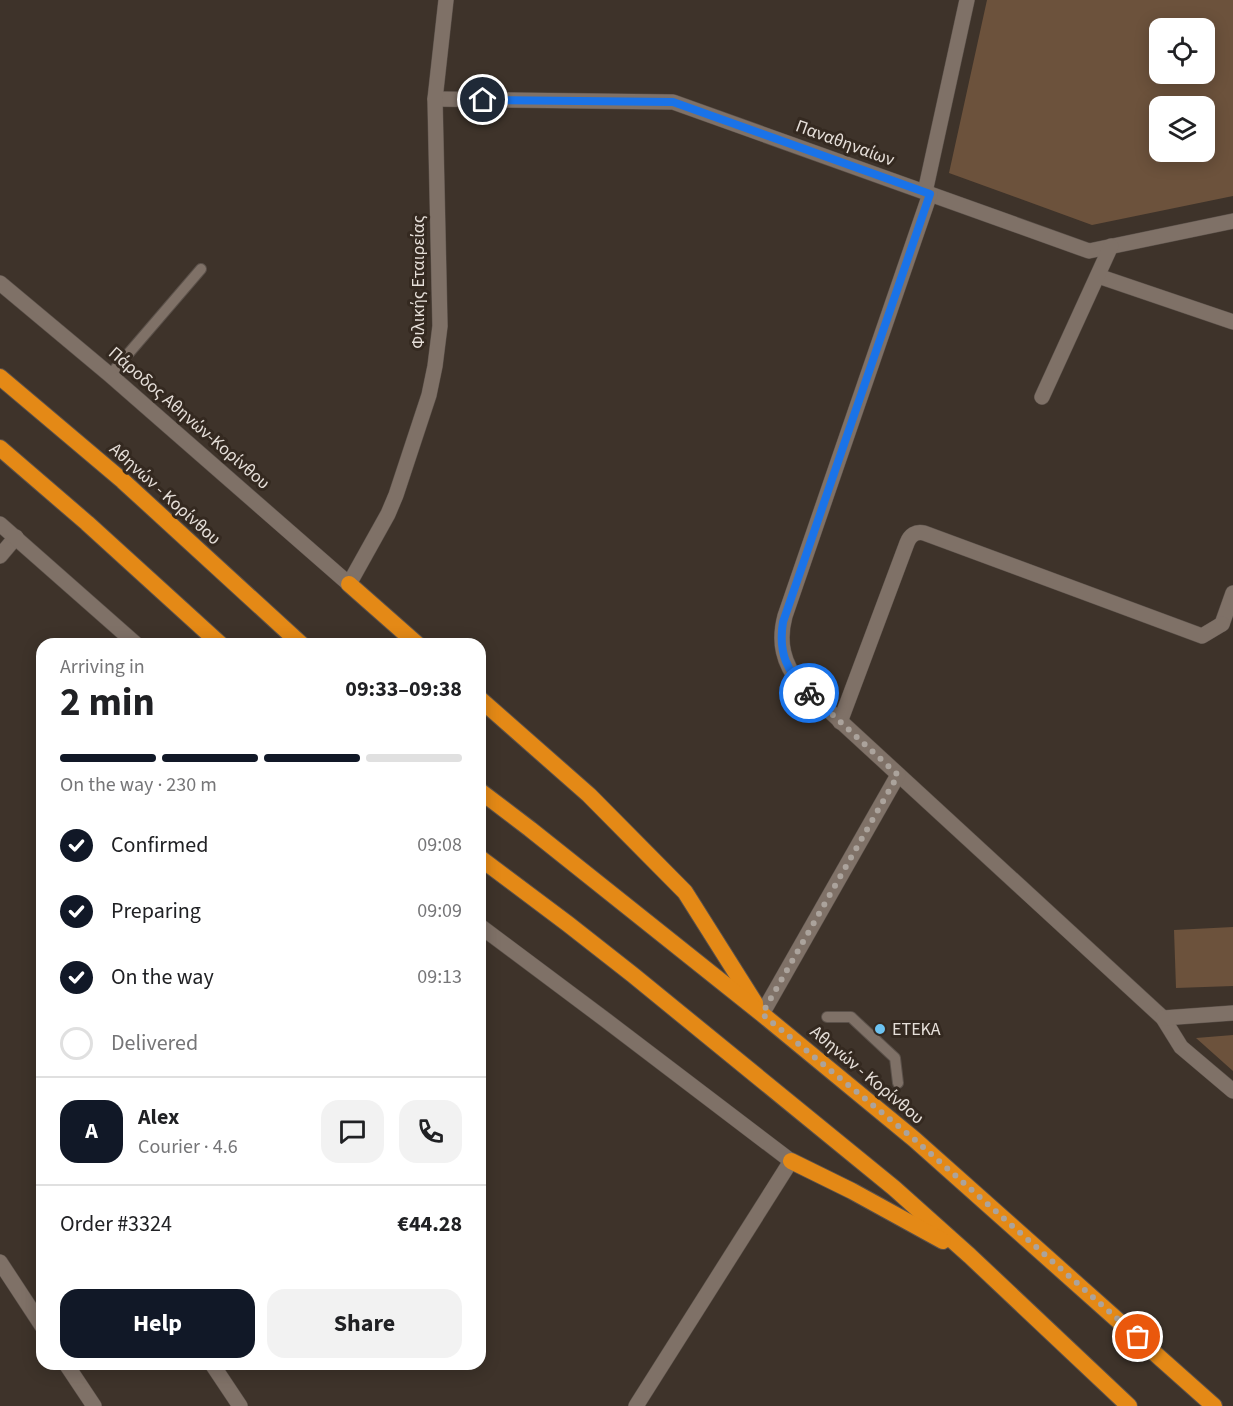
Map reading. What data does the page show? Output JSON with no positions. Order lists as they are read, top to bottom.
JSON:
{
  "streets": {
    "highway": ["Αθηνών - Κορίνθου"],
    "street": ["Παναθηναίων", "Φιλικής Εταιρείας", "Πάροδος Αθηνών-Κορίνθου"]
  },
  "crossings": [
    ["Παναθηναίων", "Φιλικής Εταιρείας"],
    ["Φιλικής Εταιρείας", "Πάροδος Αθηνών-Κορίνθου"]
  ],
  "places": ["ΕΤΕΚΑ"],
  "page": {
    "heading": ["2 min", "Arriving in", "09:33–09:38"],
    "panel": [
      "Alex",
      "Courier · 4.6",
      "Order #3324",
      "€44.28"
    ],
    "bar": "On the way · 230 m",
    "list": [
      ["Confirmed", "09:08"],
      ["Preparing", "09:09"],
      ["On the way", "09:13"],
      "Delivered"
    ],
    "round": "A",
    "buttons": ["Help", "Share"]
  }
}
